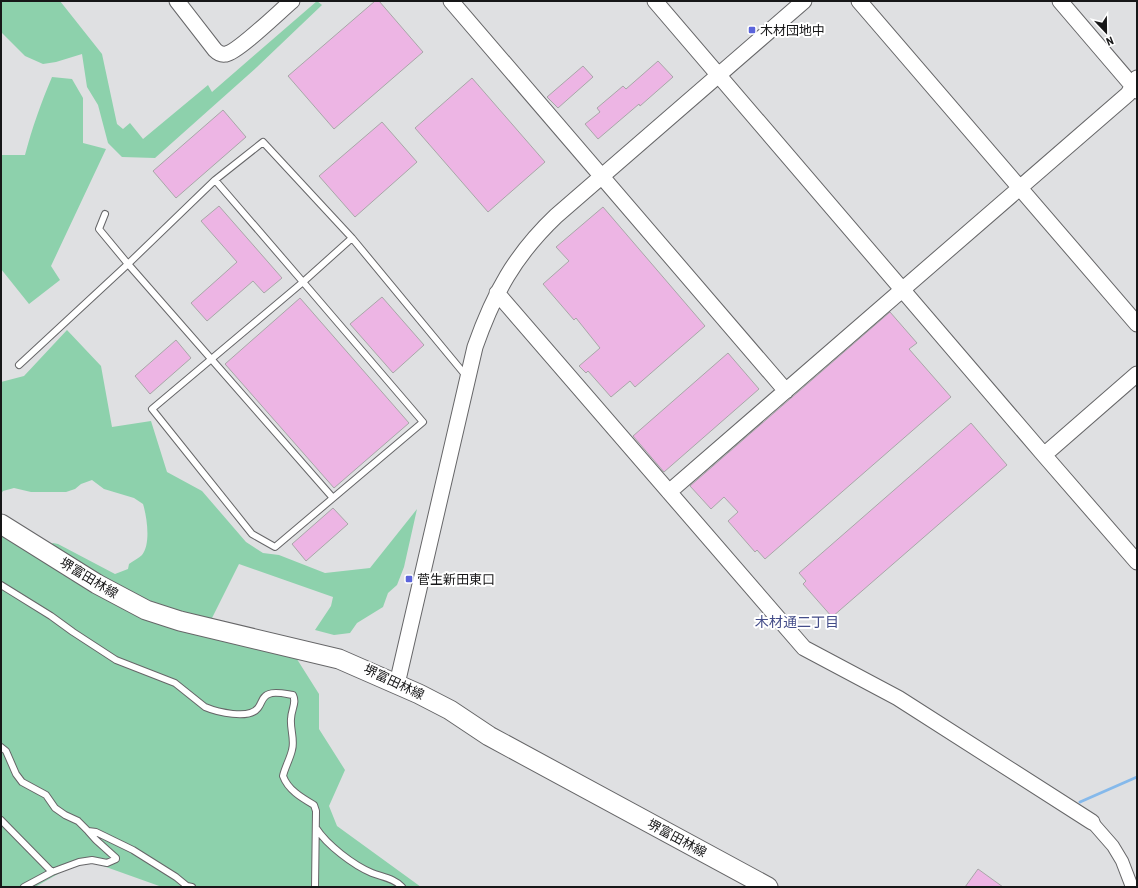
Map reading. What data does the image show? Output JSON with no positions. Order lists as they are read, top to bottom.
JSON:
{
  "streets": {
    "main road": ["堺富田林線"]
  },
  "districts": ["木材通二丁目"],
  "places": {
    "transit": ["木材団地中", "菅生新田東口"]
  },
  "north": "bottom"
}
